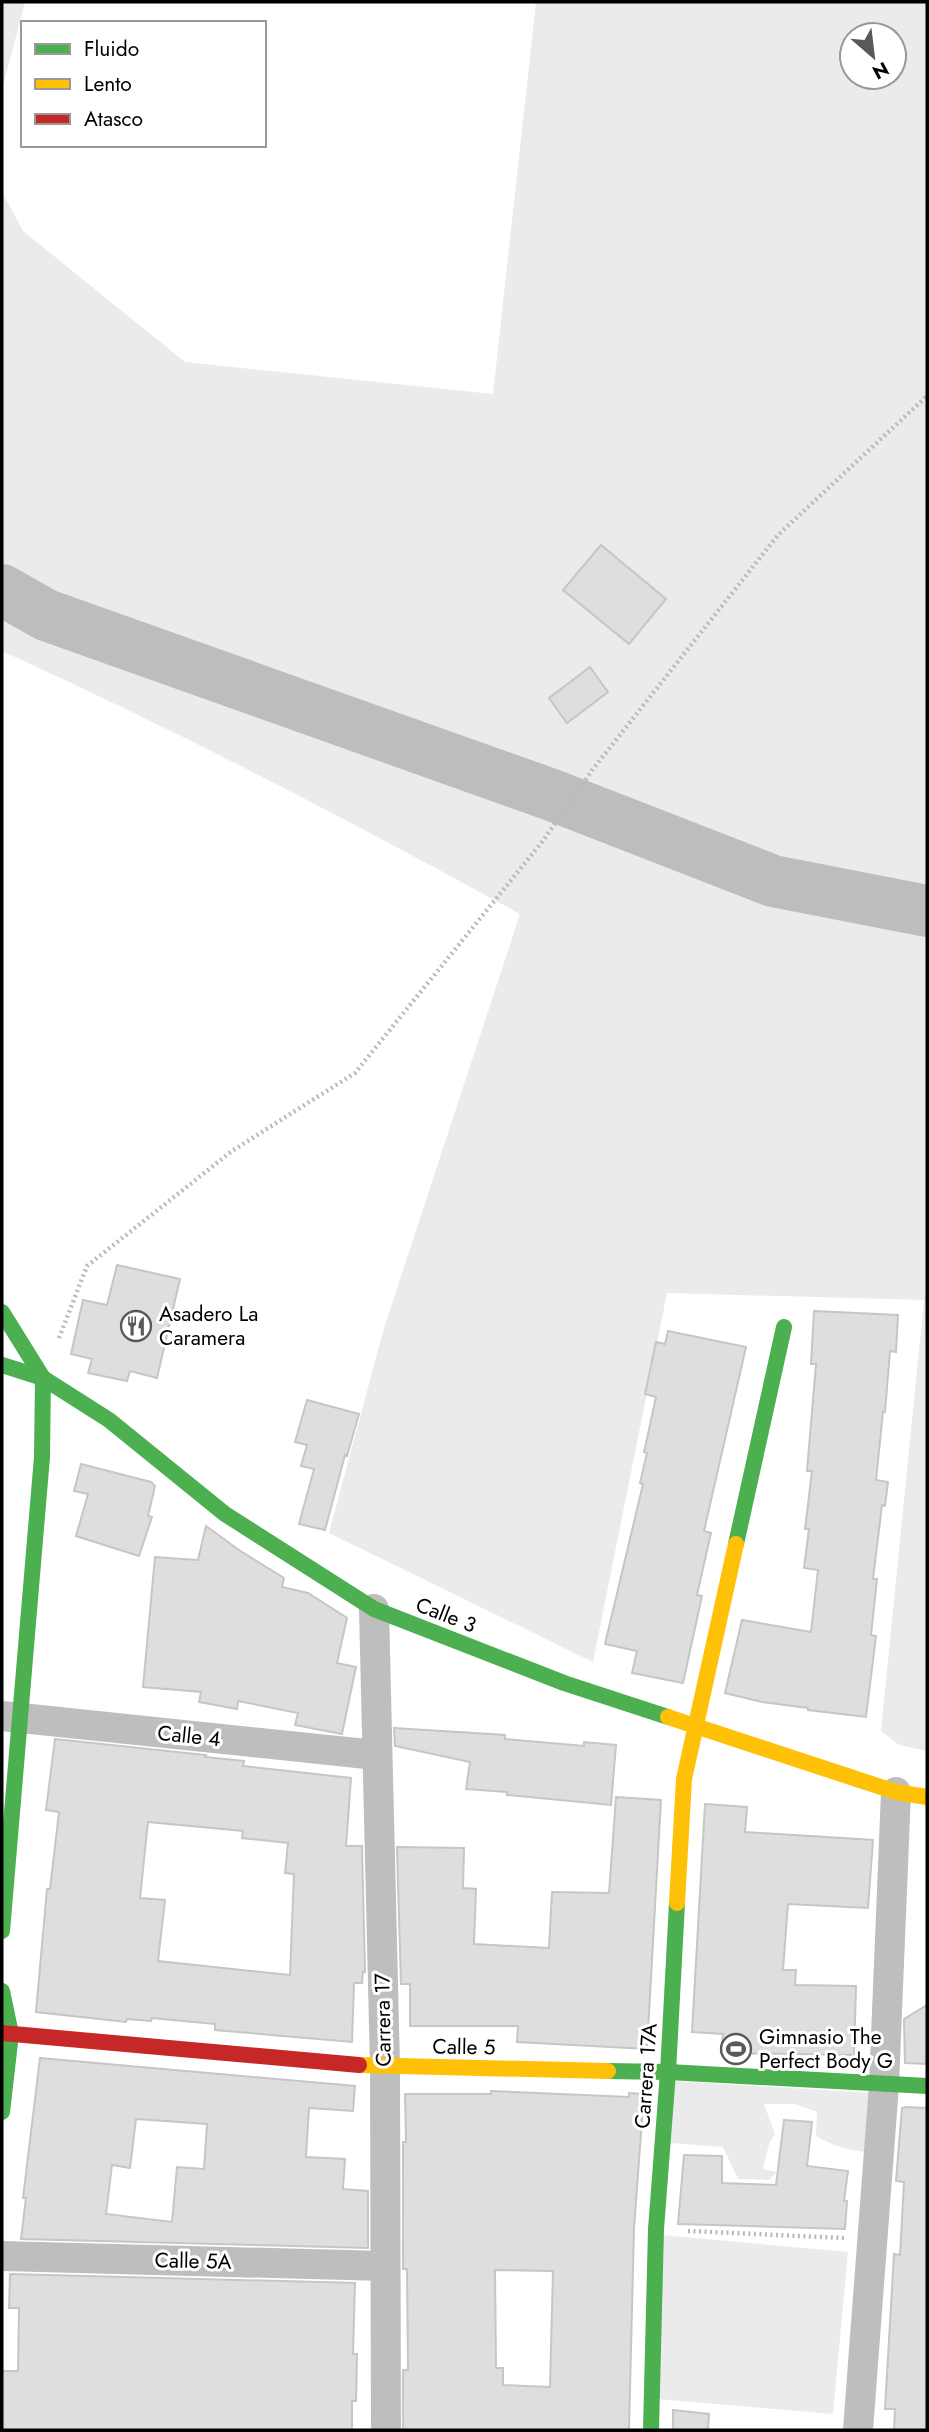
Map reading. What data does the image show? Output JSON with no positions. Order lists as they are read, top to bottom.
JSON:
{
  "streets": {
    "street": [
      "Calle 3",
      "Calle 4",
      "Carrera 17",
      "Calle 5",
      "Carrera 17A",
      "Calle 5A"
    ]
  },
  "crossings": [
    ["Calle 3", "Carrera 17"],
    ["Calle 3", "Carrera 17A"],
    ["Calle 4", "Carrera 17"],
    ["Carrera 17", "Calle 5"],
    ["Carrera 17", "Calle 5A"],
    ["Calle 5", "Carrera 17A"]
  ],
  "places": {
    "restaurant": ["Asadero La Caramera"],
    "sports": ["Gimnasio The Perfect Body G"]
  },
  "legend": ["Fluido", "Lento", "Atasco"],
  "north": "bottom right"
}
